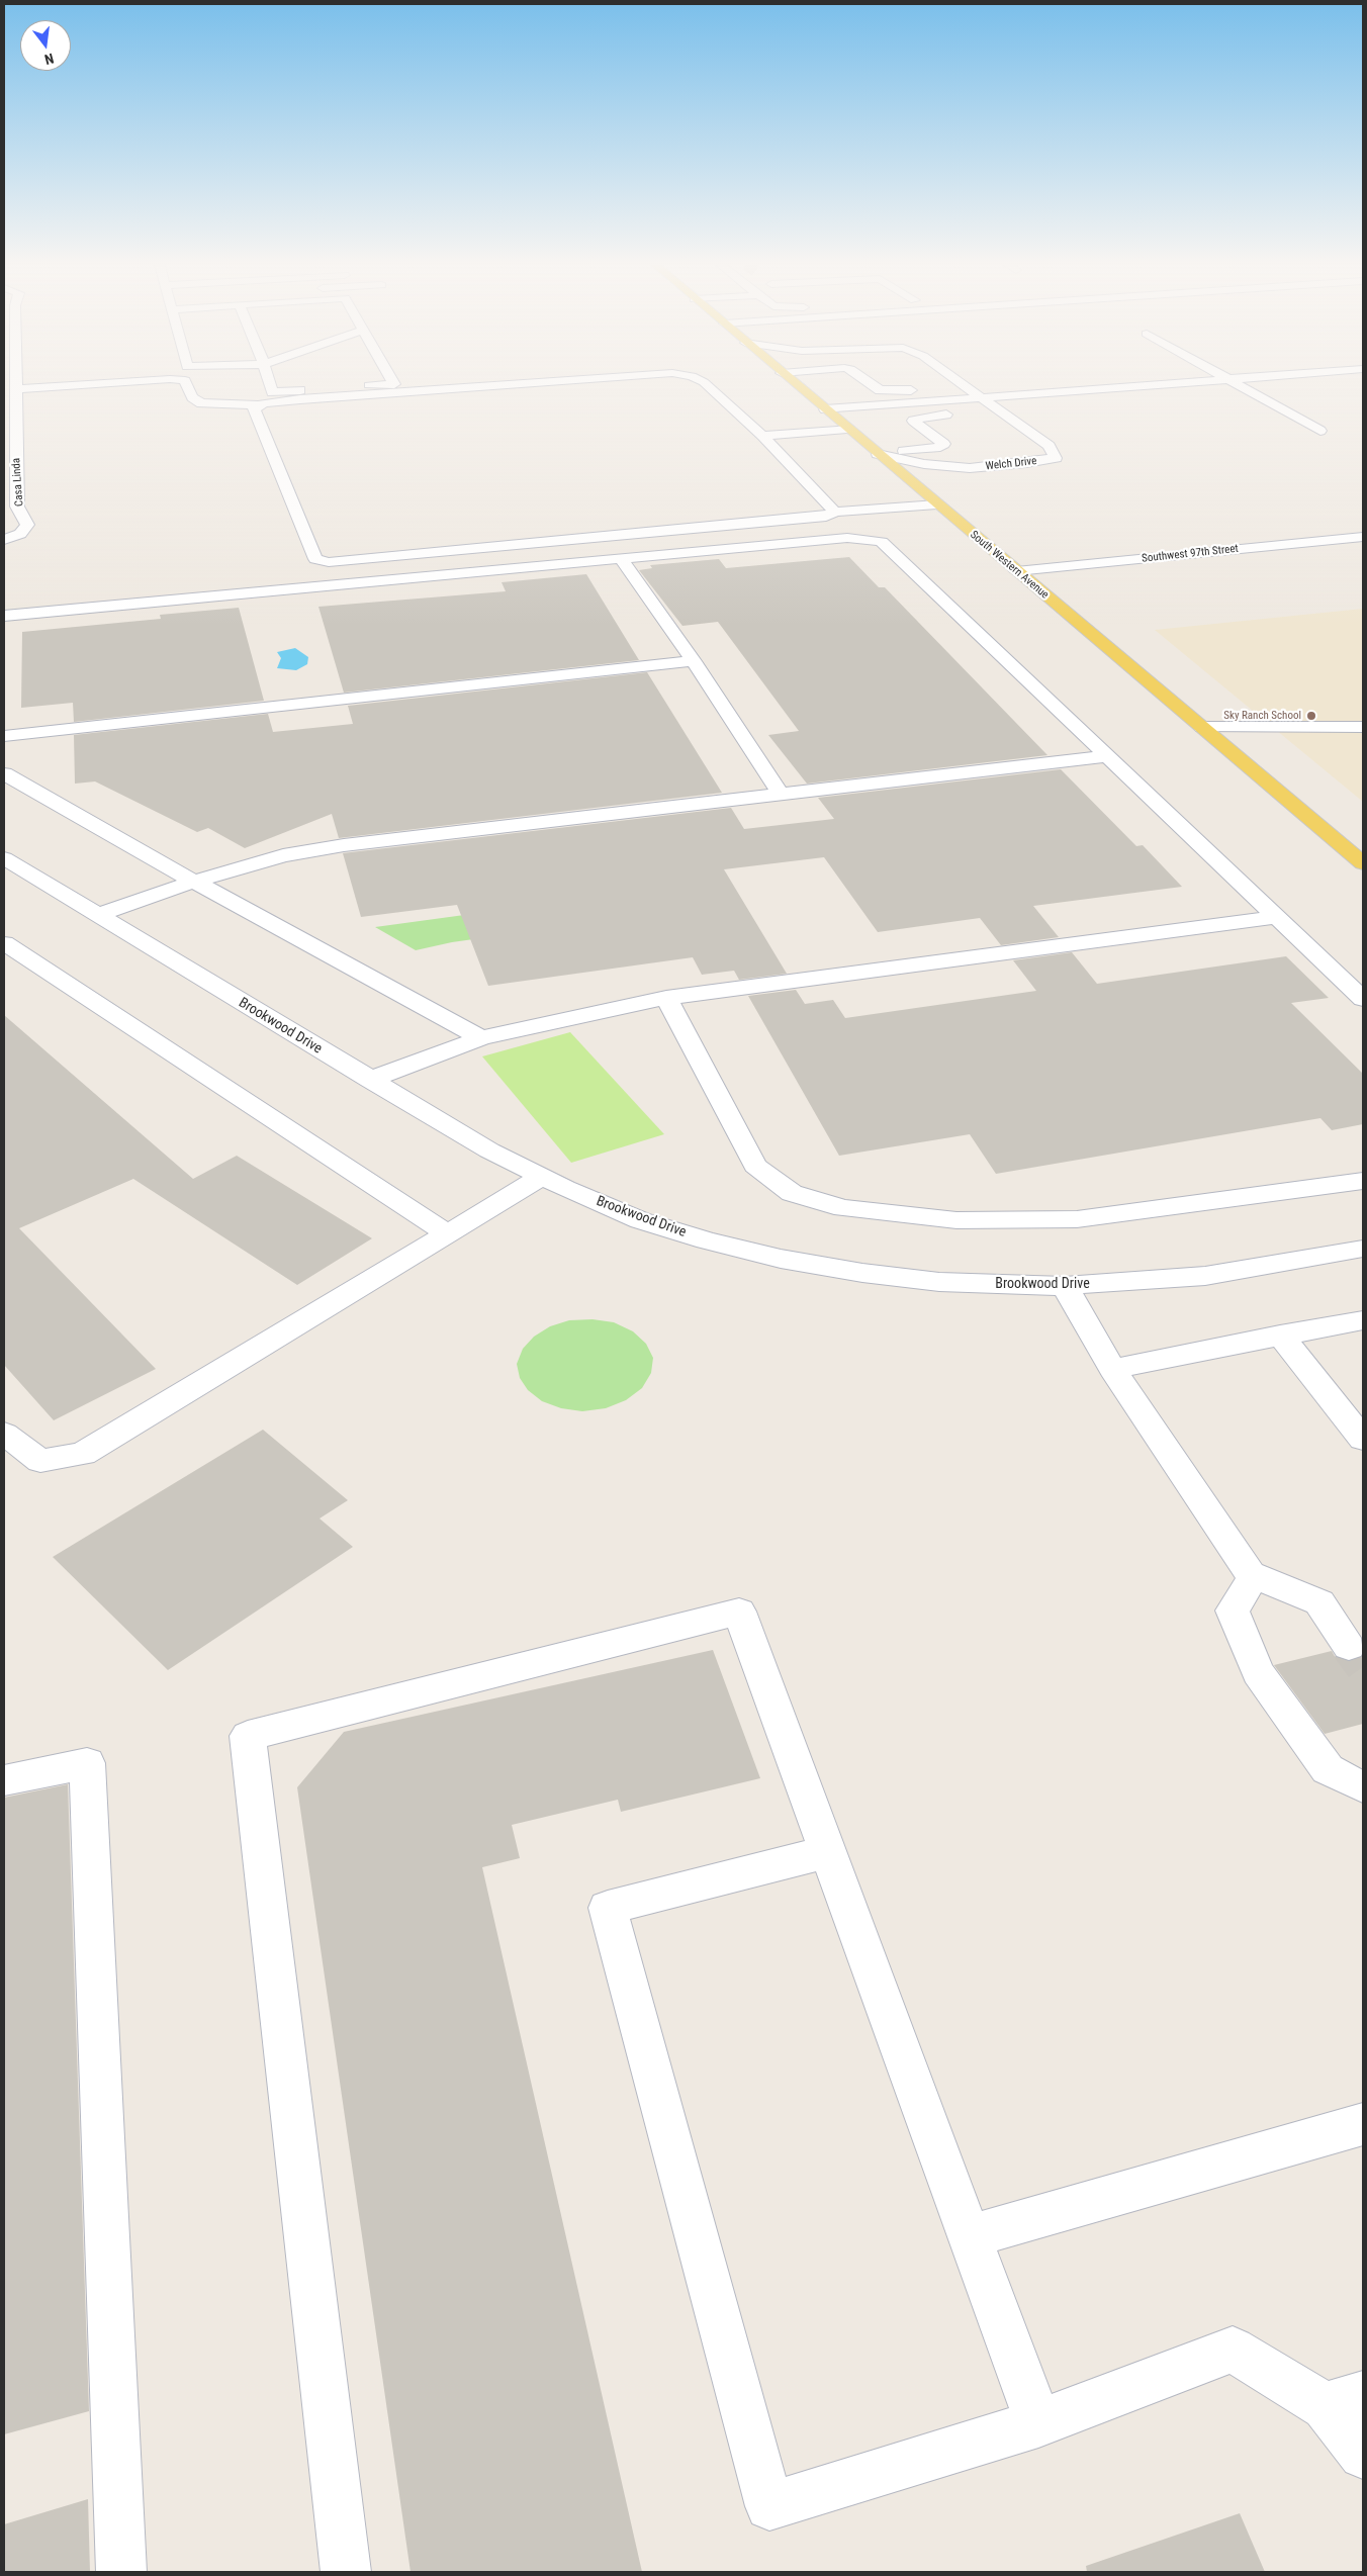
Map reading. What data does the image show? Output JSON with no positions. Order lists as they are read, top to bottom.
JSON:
{
  "streets": {
    "main road": ["South Western Avenue"],
    "street": [
      "Welch Drive",
      "Casa Linda",
      "Southwest 97th Street",
      "Brookwood Drive"
    ]
  },
  "crossings": [
    ["Welch Drive", "South Western Avenue"],
    ["Southwest 97th Street", "South Western Avenue"]
  ],
  "places": ["Sky Ranch School"],
  "north": "bottom"
}
